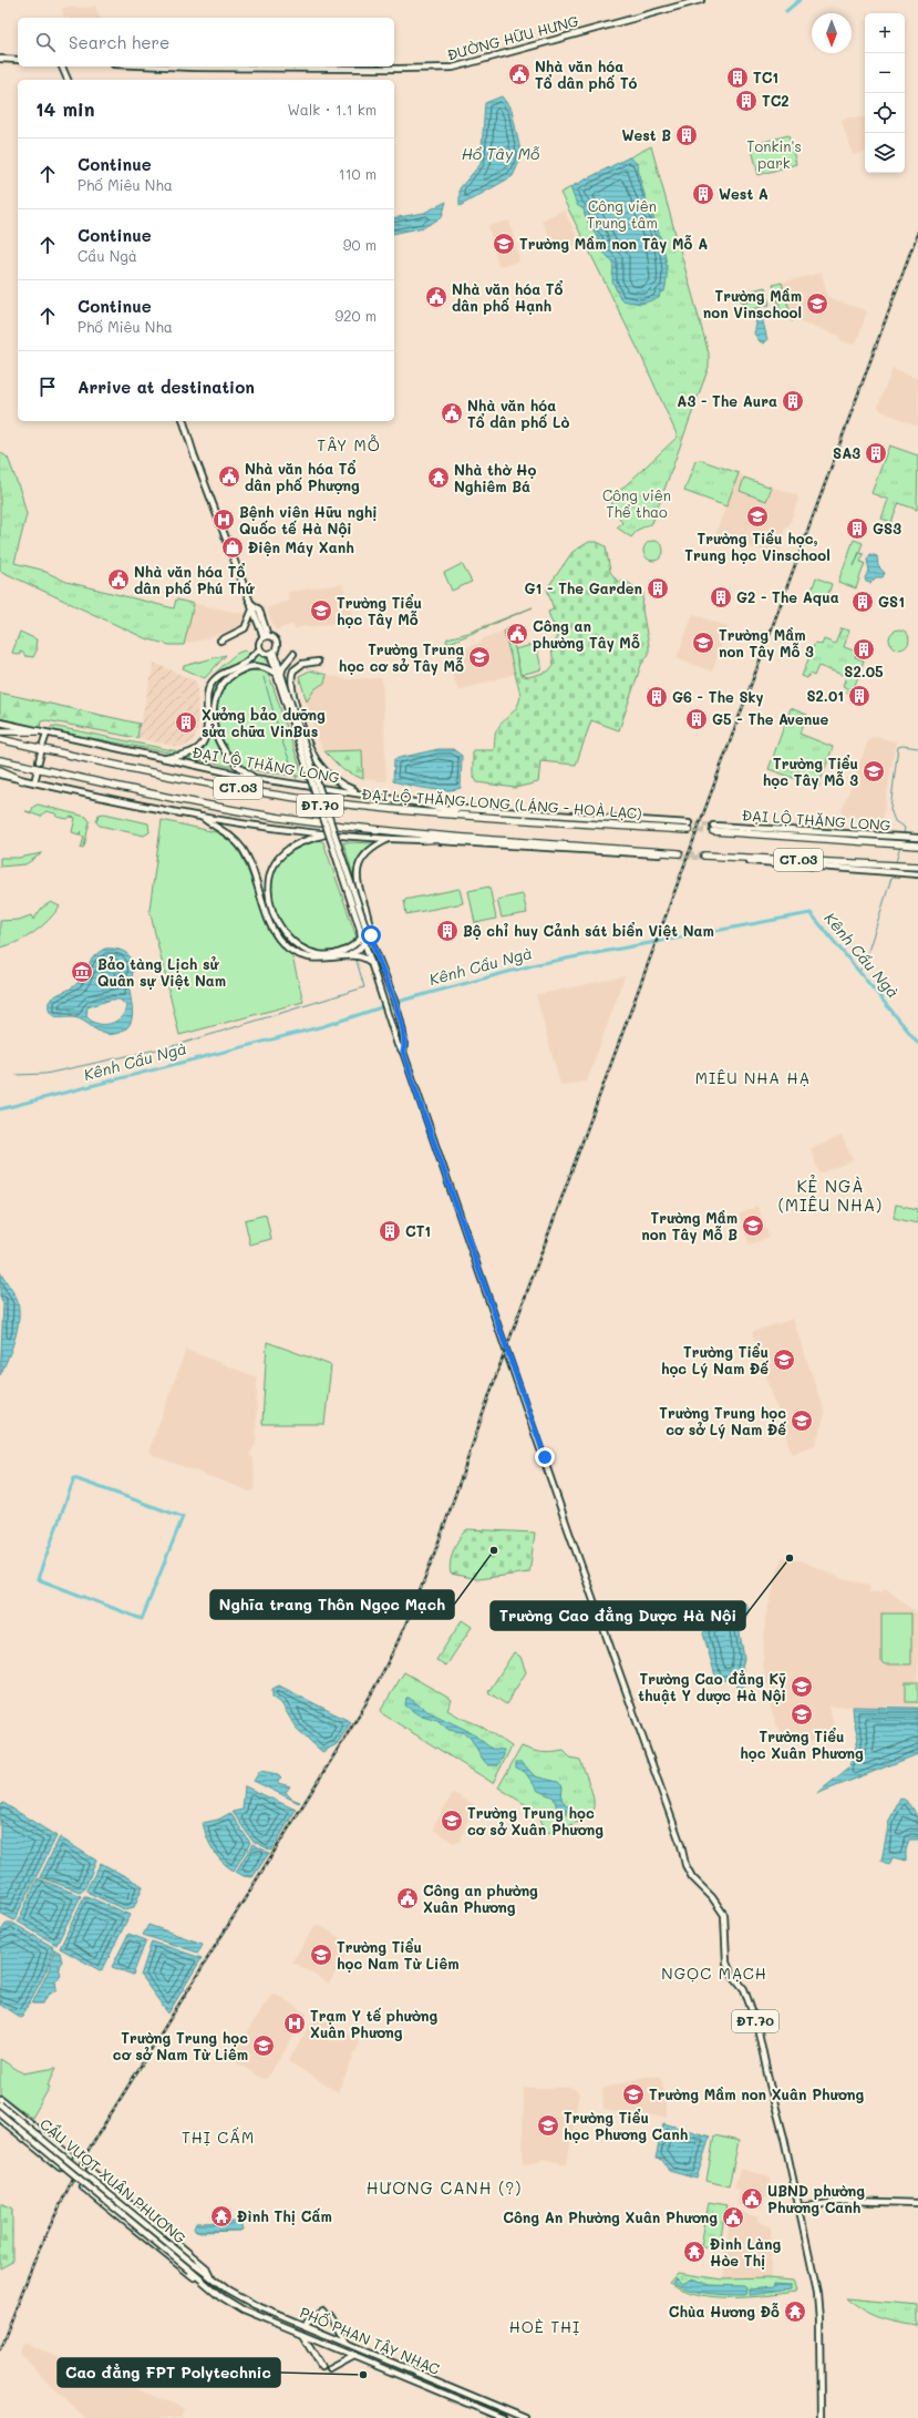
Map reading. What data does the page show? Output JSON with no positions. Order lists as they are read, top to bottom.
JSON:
{
  "streets": {
    "highway": ["CT.03", "ĐẠI LỘ THĂNG LONG (LÁNG - HOÀ LẠC)"],
    "main road": [
      "ĐƯỜNG HỮU HƯNG",
      "ĐẠI LỘ THĂNG LONG",
      "ĐT.70",
      "CẦU VƯỢT XUÂN PHƯƠNG",
      "PHỐ PHAN TÂY NHẠC"
    ]
  },
  "crossings": [
    ["ĐẠI LỘ THĂNG LONG", "CT.03"],
    ["ĐẠI LỘ THĂNG LONG", "ĐẠI LỘ THĂNG LONG (LÁNG - HOÀ LẠC)"],
    ["CẦU VƯỢT XUÂN PHƯƠNG", "PHỐ PHAN TÂY NHẠC"]
  ],
  "districts": [
    "TÂY MỖ",
    "MIÊU NHA HẠ",
    "KẺ NGÀ (MIÊU NHA)",
    "NGỌC MẠCH",
    "THỊ CẤM",
    "HƯƠNG CANH (?)",
    "HOÈ THỊ"
  ],
  "water": ["Hồ Tây Mỗ", "Kênh Cầu Ngà"],
  "parks": ["Tonkin's park", "Công viên Trung tâm", "Công viên Thể thao"],
  "places": {
    "public building": [
      "Nhà văn hóa Tổ dân phố Tó",
      "Nhà văn hóa Tổ dân phố Hạnh",
      "Nhà văn hóa Tổ dân phố Lò",
      "Nhà văn hóa Tổ dân phố Phượng",
      "Nhà văn hóa Tổ dân phố Phú Thứ",
      "Công an phường Tây Mỗ",
      "Công an phường Xuân Phương",
      "UBND phường Phương Canh",
      "Công An Phường Xuân Phương"
    ],
    "building": [
      "TC1",
      "TC2",
      "West B",
      "West A",
      "A3 - The Aura",
      "SA3",
      "GS3",
      "G1 - The Garden",
      "G2 - The Aqua",
      "GS1",
      "S2.05",
      "S2.01",
      "G6 - The Sky",
      "G5 - The Avenue",
      "Xưởng bảo dưỡng sửa chữa VinBus",
      "Bộ chỉ huy Cảnh sát biển Việt Nam",
      "CT1"
    ],
    "school or university": [
      "Trường Mầm non Tây Mỗ A",
      "Trường Mầm non Vinschool",
      "Trường Tiểu học, Trung học Vinschool",
      "Trường Tiểu học Tây Mỗ",
      "Trường Mầm non Tây Mỗ 3",
      "Trường Trung học cơ sở Tây Mỗ",
      "Trường Tiểu học Tây Mỗ 3",
      "Trường Mầm non Tây Mỗ B",
      "Trường Tiểu học Lý Nam Đế",
      "Trường Trung học cơ sở Lý Nam Đế",
      "Trường Cao đẳng Kỹ thuật Y dược Hà Nội",
      "Trường Tiểu học Xuân Phương",
      "Trường Trung học cơ sở Xuân Phương",
      "Trường Tiểu học Nam Từ Liêm",
      "Trường Trung học cơ sở Nam Từ Liêm",
      "Trường Mầm non Xuân Phương",
      "Trường Tiểu học Phương Canh"
    ],
    "temple": [
      "Nhà thờ Họ Nghiêm Bá",
      "Đình Thị Cấm",
      "Đình Làng Hòe Thị",
      "Chùa Hương Đỗ"
    ],
    "hospital": ["Bệnh viện Hữu nghị Quốc tế Hà Nội", "Trạm Y tế phường Xuân Phương"],
    "shop": ["Điện Máy Xanh"],
    "museum": ["Bảo tàng Lịch sử Quân sự Việt Nam"],
    "other": ["Nghĩa trang Thôn Ngọc Mạch", "Trường Cao đẳng Dược Hà Nội", "Cao đẳng FPT Polytechnic"]
  },
  "north": "bottom",
  "page": {
    "map_buttons": ["+", "−"],
    "search": "Search here",
    "heading": ["14 min", "Walk · 1.1 km"],
    "list": [
      ["Continue", "Phố Miêu Nha", "110 m"],
      ["Continue", "Cầu Ngà", "90 m"],
      ["Continue", "Phố Miêu Nha", "920 m"],
      "Arrive at destination"
    ]
  }
}
